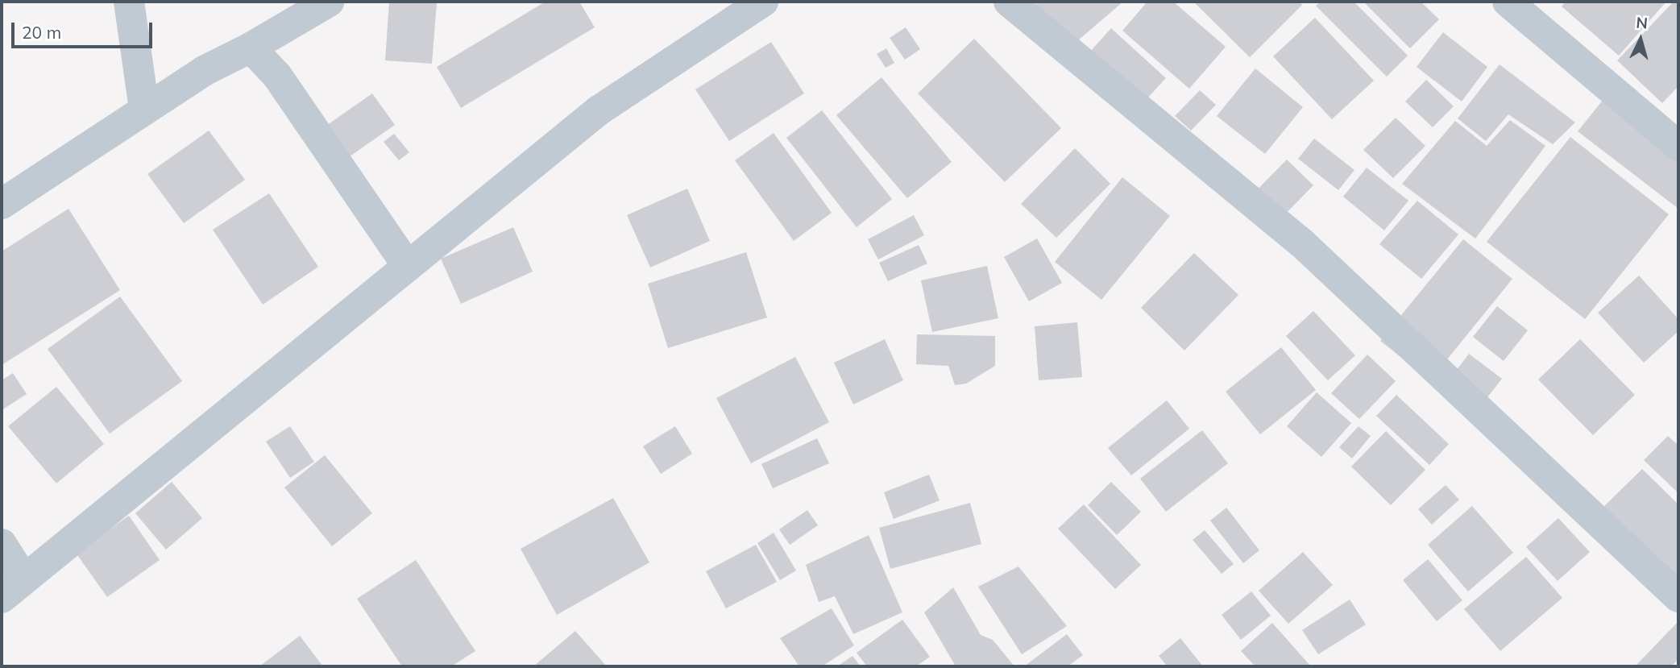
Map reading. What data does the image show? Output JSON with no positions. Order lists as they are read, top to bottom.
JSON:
{
  "scale_bar": "20 m",
  "north": "top"
}
